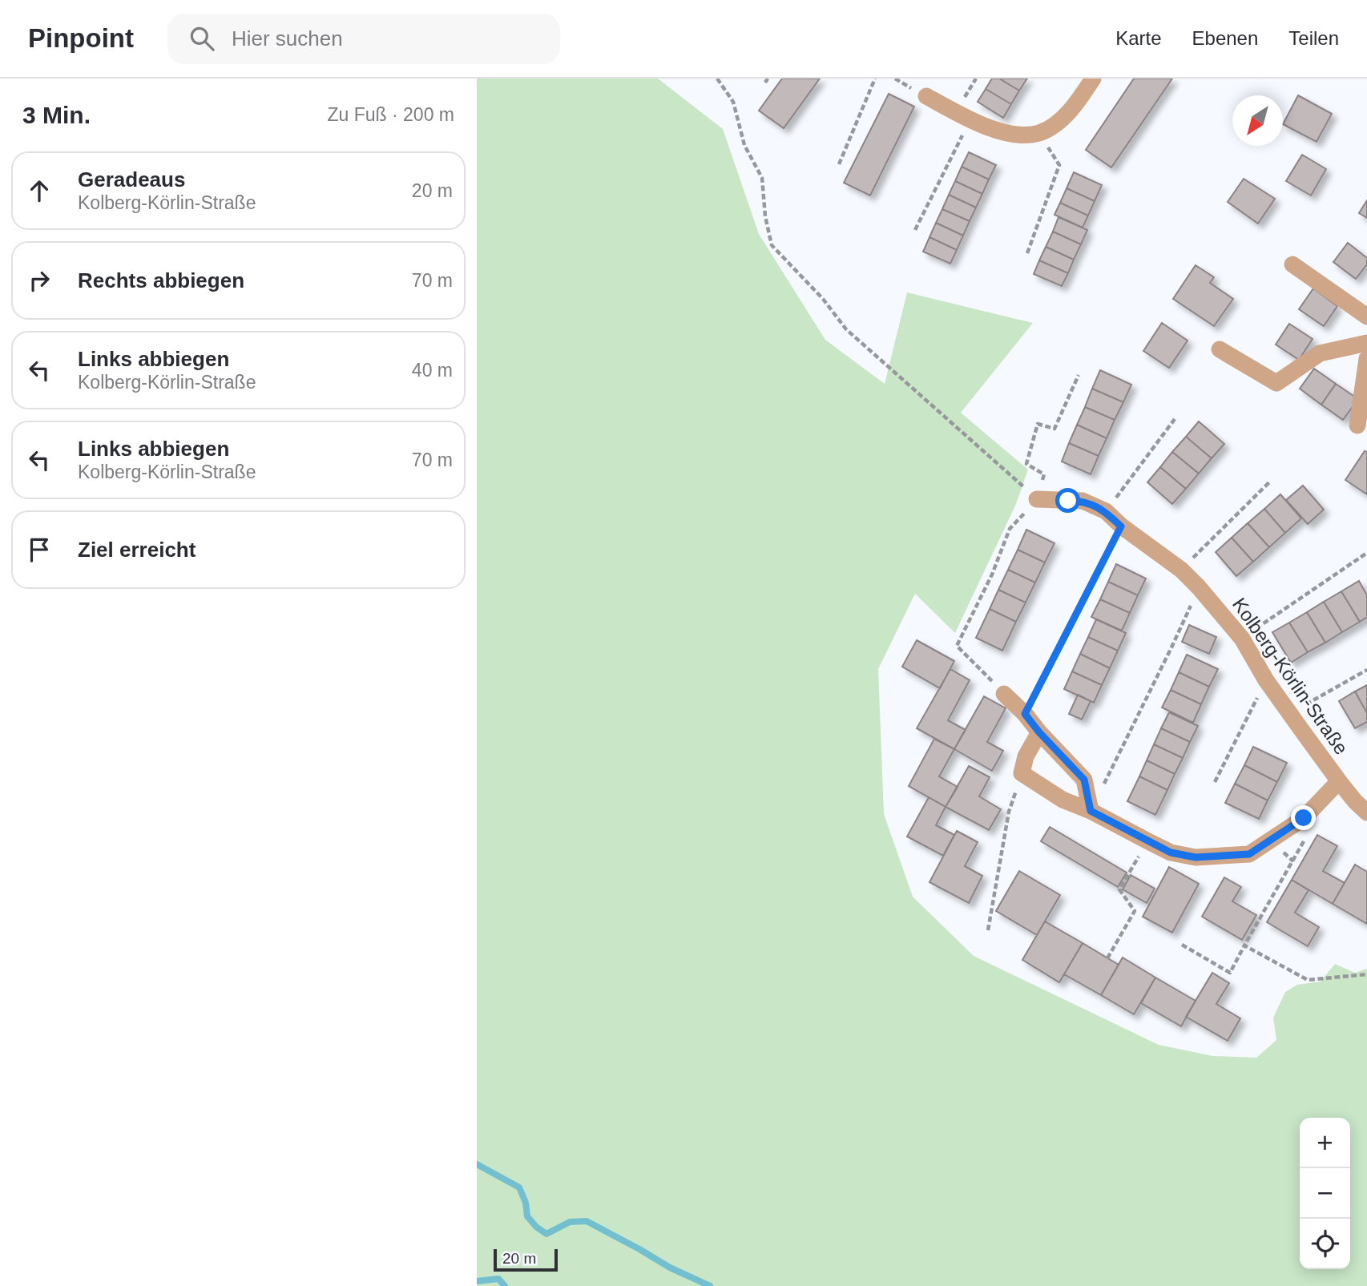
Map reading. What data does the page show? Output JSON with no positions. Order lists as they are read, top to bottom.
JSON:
{
  "streets": {
    "street": ["Kolberg-Körlin-Straße"]
  },
  "scale_bar": "20 m",
  "north": "bottom left",
  "page": {
    "header": "Pinpoint",
    "search": "Hier suchen",
    "nav": ["Karte", "Ebenen", "Teilen"],
    "heading": ["3 Min.", "Zu Fuß · 200 m"],
    "list": [
      ["Geradeaus", "Kolberg-Körlin-Straße", "20 m"],
      ["Rechts abbiegen", "70 m"],
      ["Links abbiegen", "Kolberg-Körlin-Straße", "40 m"],
      ["Links abbiegen", "Kolberg-Körlin-Straße", "70 m"],
      "Ziel erreicht"
    ],
    "map_buttons": ["+", "−"],
    "scale": "20 m"
  }
}
